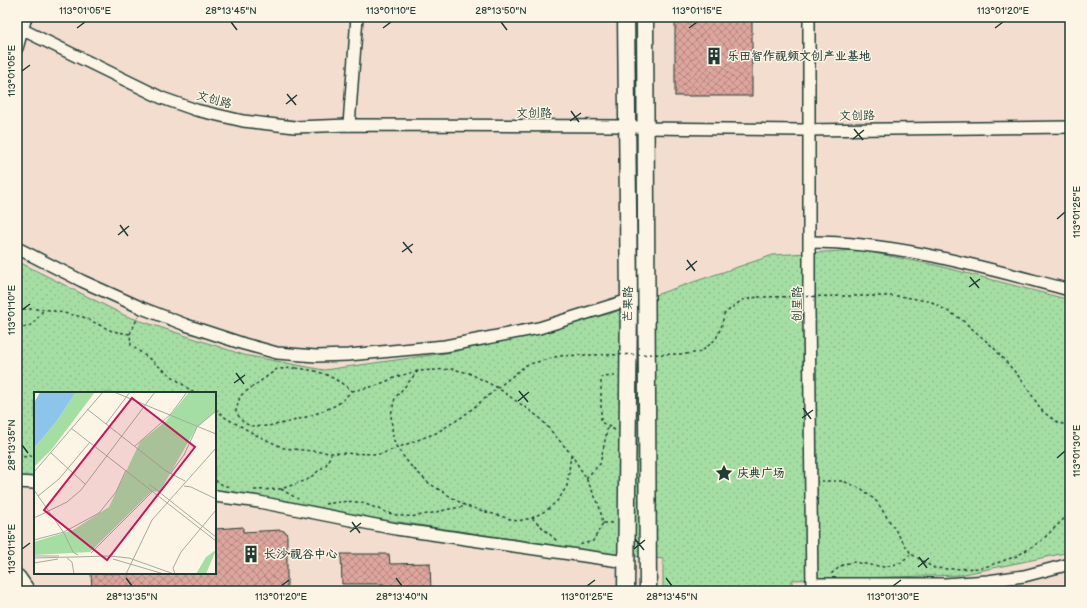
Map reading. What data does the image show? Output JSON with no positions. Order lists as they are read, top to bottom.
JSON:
{
  "streets": {
    "main road": ["芒果路"],
    "street": ["文创路", "创星路"]
  },
  "crossings": [
    ["文创路", "芒果路"],
    ["文创路", "创星路"]
  ],
  "places": {
    "building": ["乐田智作视频文创产业基地", "长沙·视谷中心"],
    "place": ["庆典广场"]
  },
  "coordinates": [
    "113°01'05\"E",
    "28°13'45\"N",
    "113°01'10\"E",
    "28°13'50\"N",
    "113°01'15\"E",
    "113°01'20\"E",
    "113°01'25\"E",
    "28°13'35\"N",
    "113°01'30\"E",
    "28°13'40\"N"
  ]
}
